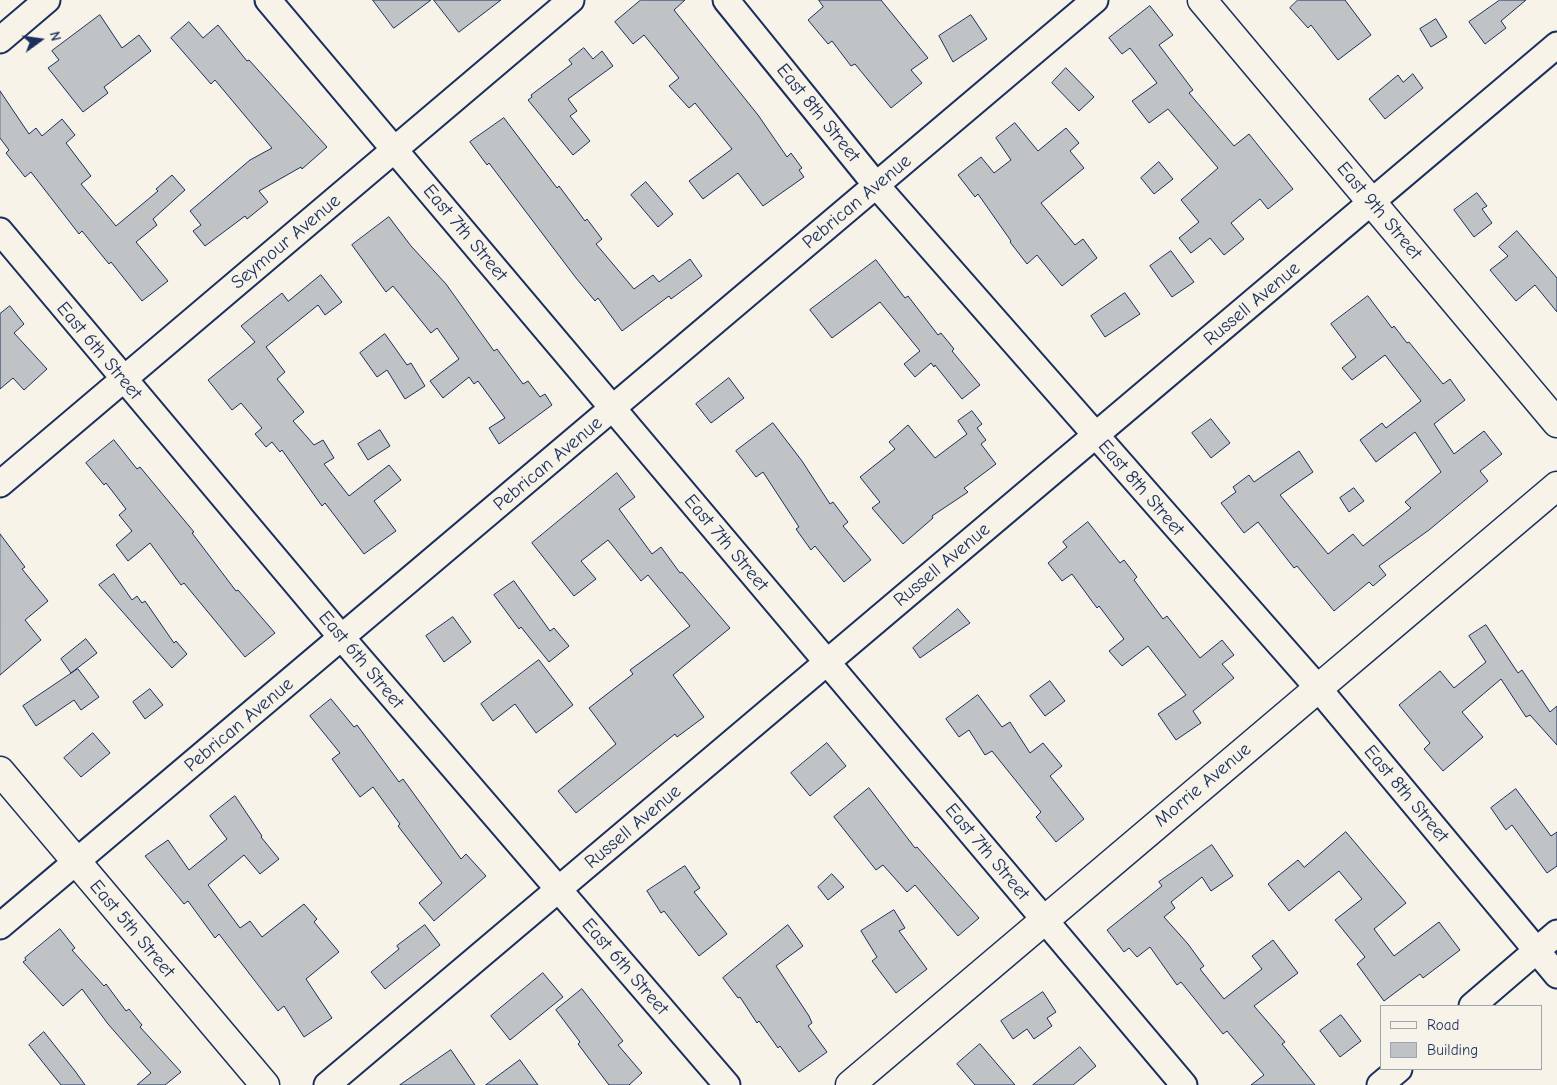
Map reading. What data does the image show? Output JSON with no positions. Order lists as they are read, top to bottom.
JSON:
{
  "streets": {
    "street": [
      "East 8th Street",
      "Pebrican Avenue",
      "East 9th Street",
      "East 7th Street",
      "Seymour Avenue",
      "Russell Avenue",
      "East 6th Street",
      "Morrie Avenue",
      "East 5th Street"
    ]
  },
  "crossings": [
    ["East 8th Street", "Pebrican Avenue"],
    ["East 8th Street", "Russell Avenue"],
    ["East 8th Street", "Morrie Avenue"],
    ["Pebrican Avenue", "East 7th Street"],
    ["Pebrican Avenue", "East 6th Street"],
    ["Pebrican Avenue", "East 5th Street"],
    ["East 9th Street", "Russell Avenue"],
    ["East 7th Street", "Seymour Avenue"],
    ["East 7th Street", "Russell Avenue"],
    ["East 7th Street", "Morrie Avenue"],
    ["Seymour Avenue", "East 6th Street"],
    ["Russell Avenue", "East 6th Street"]
  ],
  "legend": ["Road", "Building"],
  "north": "right"
}
